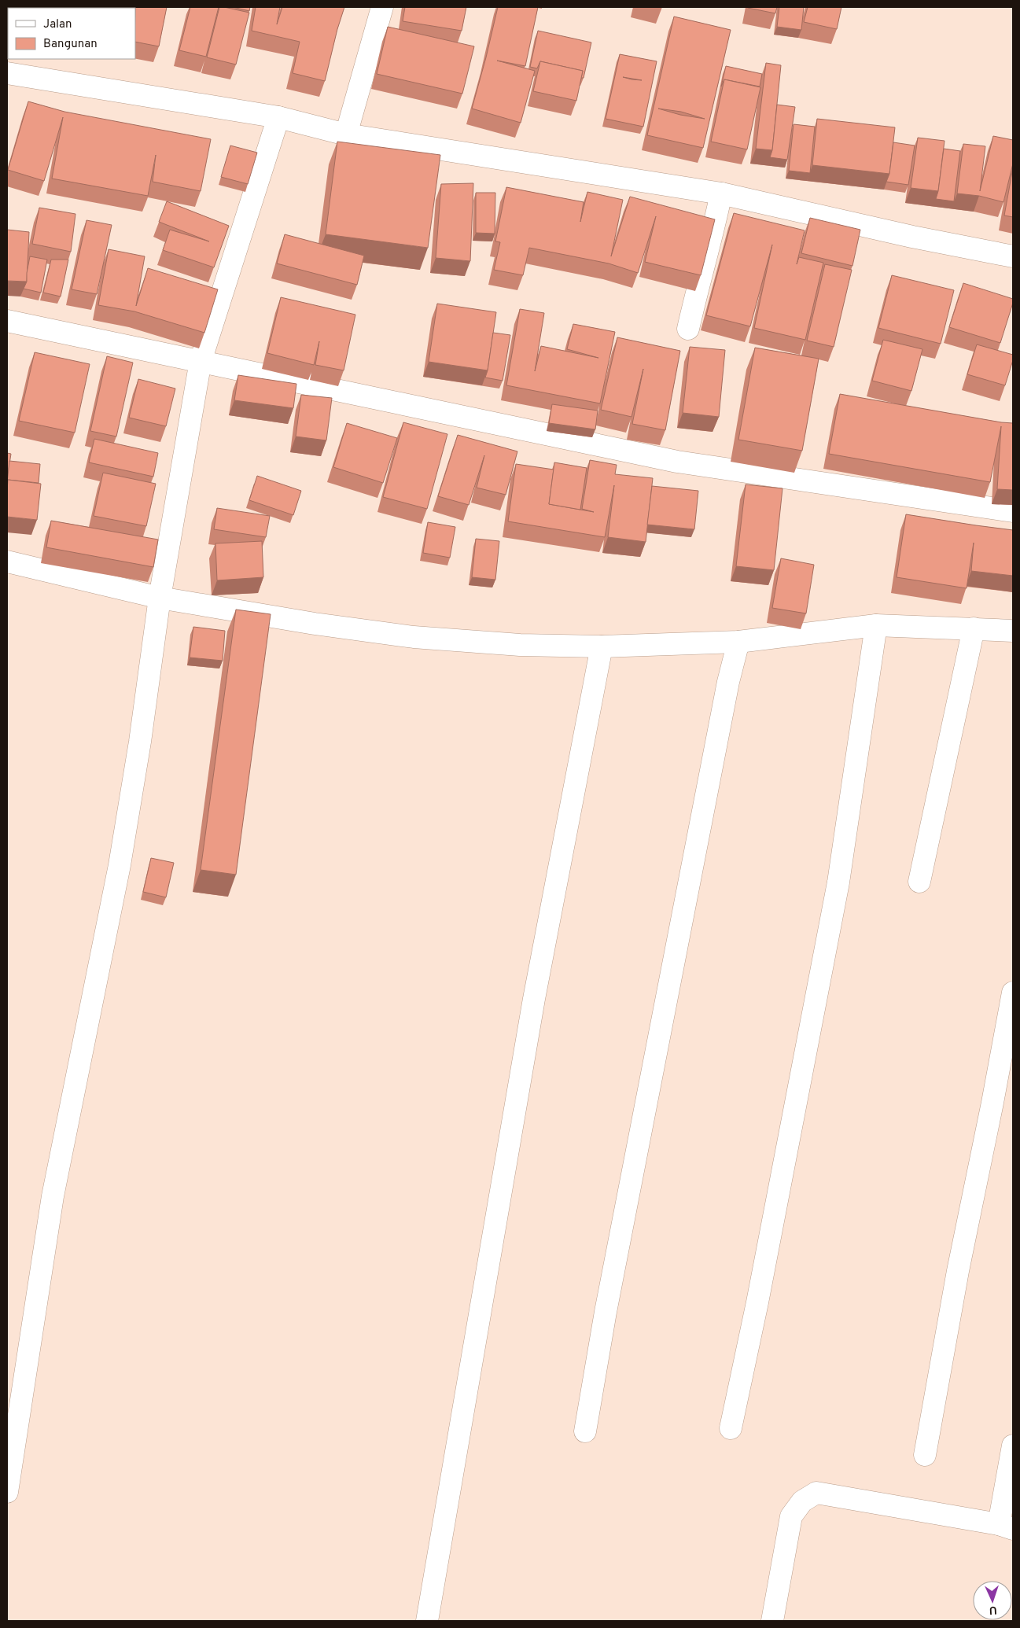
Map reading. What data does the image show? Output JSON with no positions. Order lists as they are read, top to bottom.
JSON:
{
  "legend": ["Jalan", "Bangunan"],
  "north": "bottom"
}
